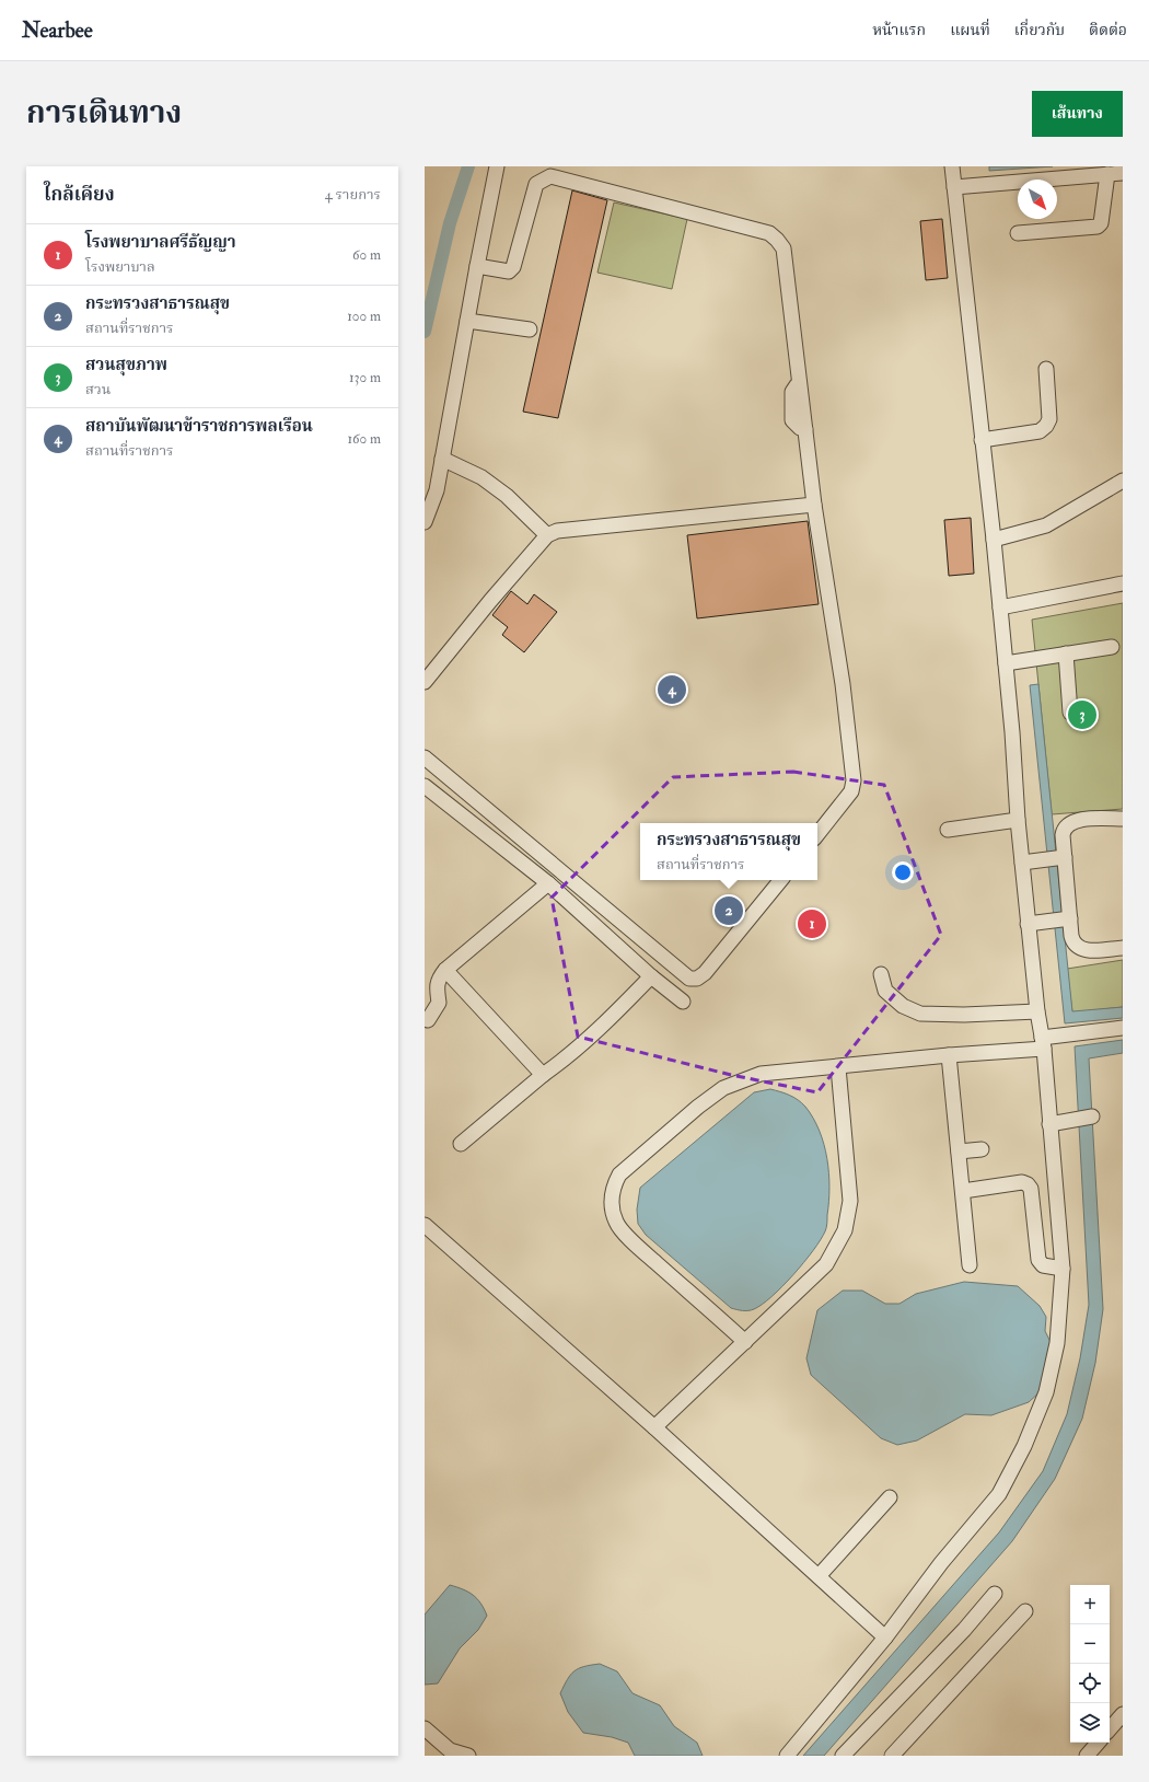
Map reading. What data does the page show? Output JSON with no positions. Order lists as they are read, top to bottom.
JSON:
{
  "north": "bottom right",
  "page": {
    "header": "Nearbee",
    "nav": [
      "หน้าแรก",
      "แผนที่",
      "เกี่ยวกับ",
      "ติดต่อ"
    ],
    "title": "การเดินทาง",
    "buttons": "เส้นทาง",
    "heading": ["ใกล้เคียง", "4 รายการ"],
    "list": [
      {
        "mark": "1",
        "name": "โรงพยาบาลศรีธัญญา",
        "note": "โรงพยาบาล",
        "value": "60 m"
      },
      {
        "mark": "2",
        "name": "กระทรวงสาธารณสุข",
        "note": "สถานที่ราชการ",
        "value": "100 m"
      },
      {
        "mark": "3",
        "name": "สวนสุขภาพ",
        "note": "สวน",
        "value": "130 m"
      },
      {
        "mark": "4",
        "name": "สถาบันพัฒนาข้าราชการพลเรือน",
        "note": "สถานที่ราชการ",
        "value": "160 m"
      }
    ],
    "pins": [
      "4",
      "3",
      "2",
      "1"
    ],
    "popup": ["กระทรวงสาธารณสุข", "สถานที่ราชการ"],
    "map_buttons": ["+", "−"]
  }
}
